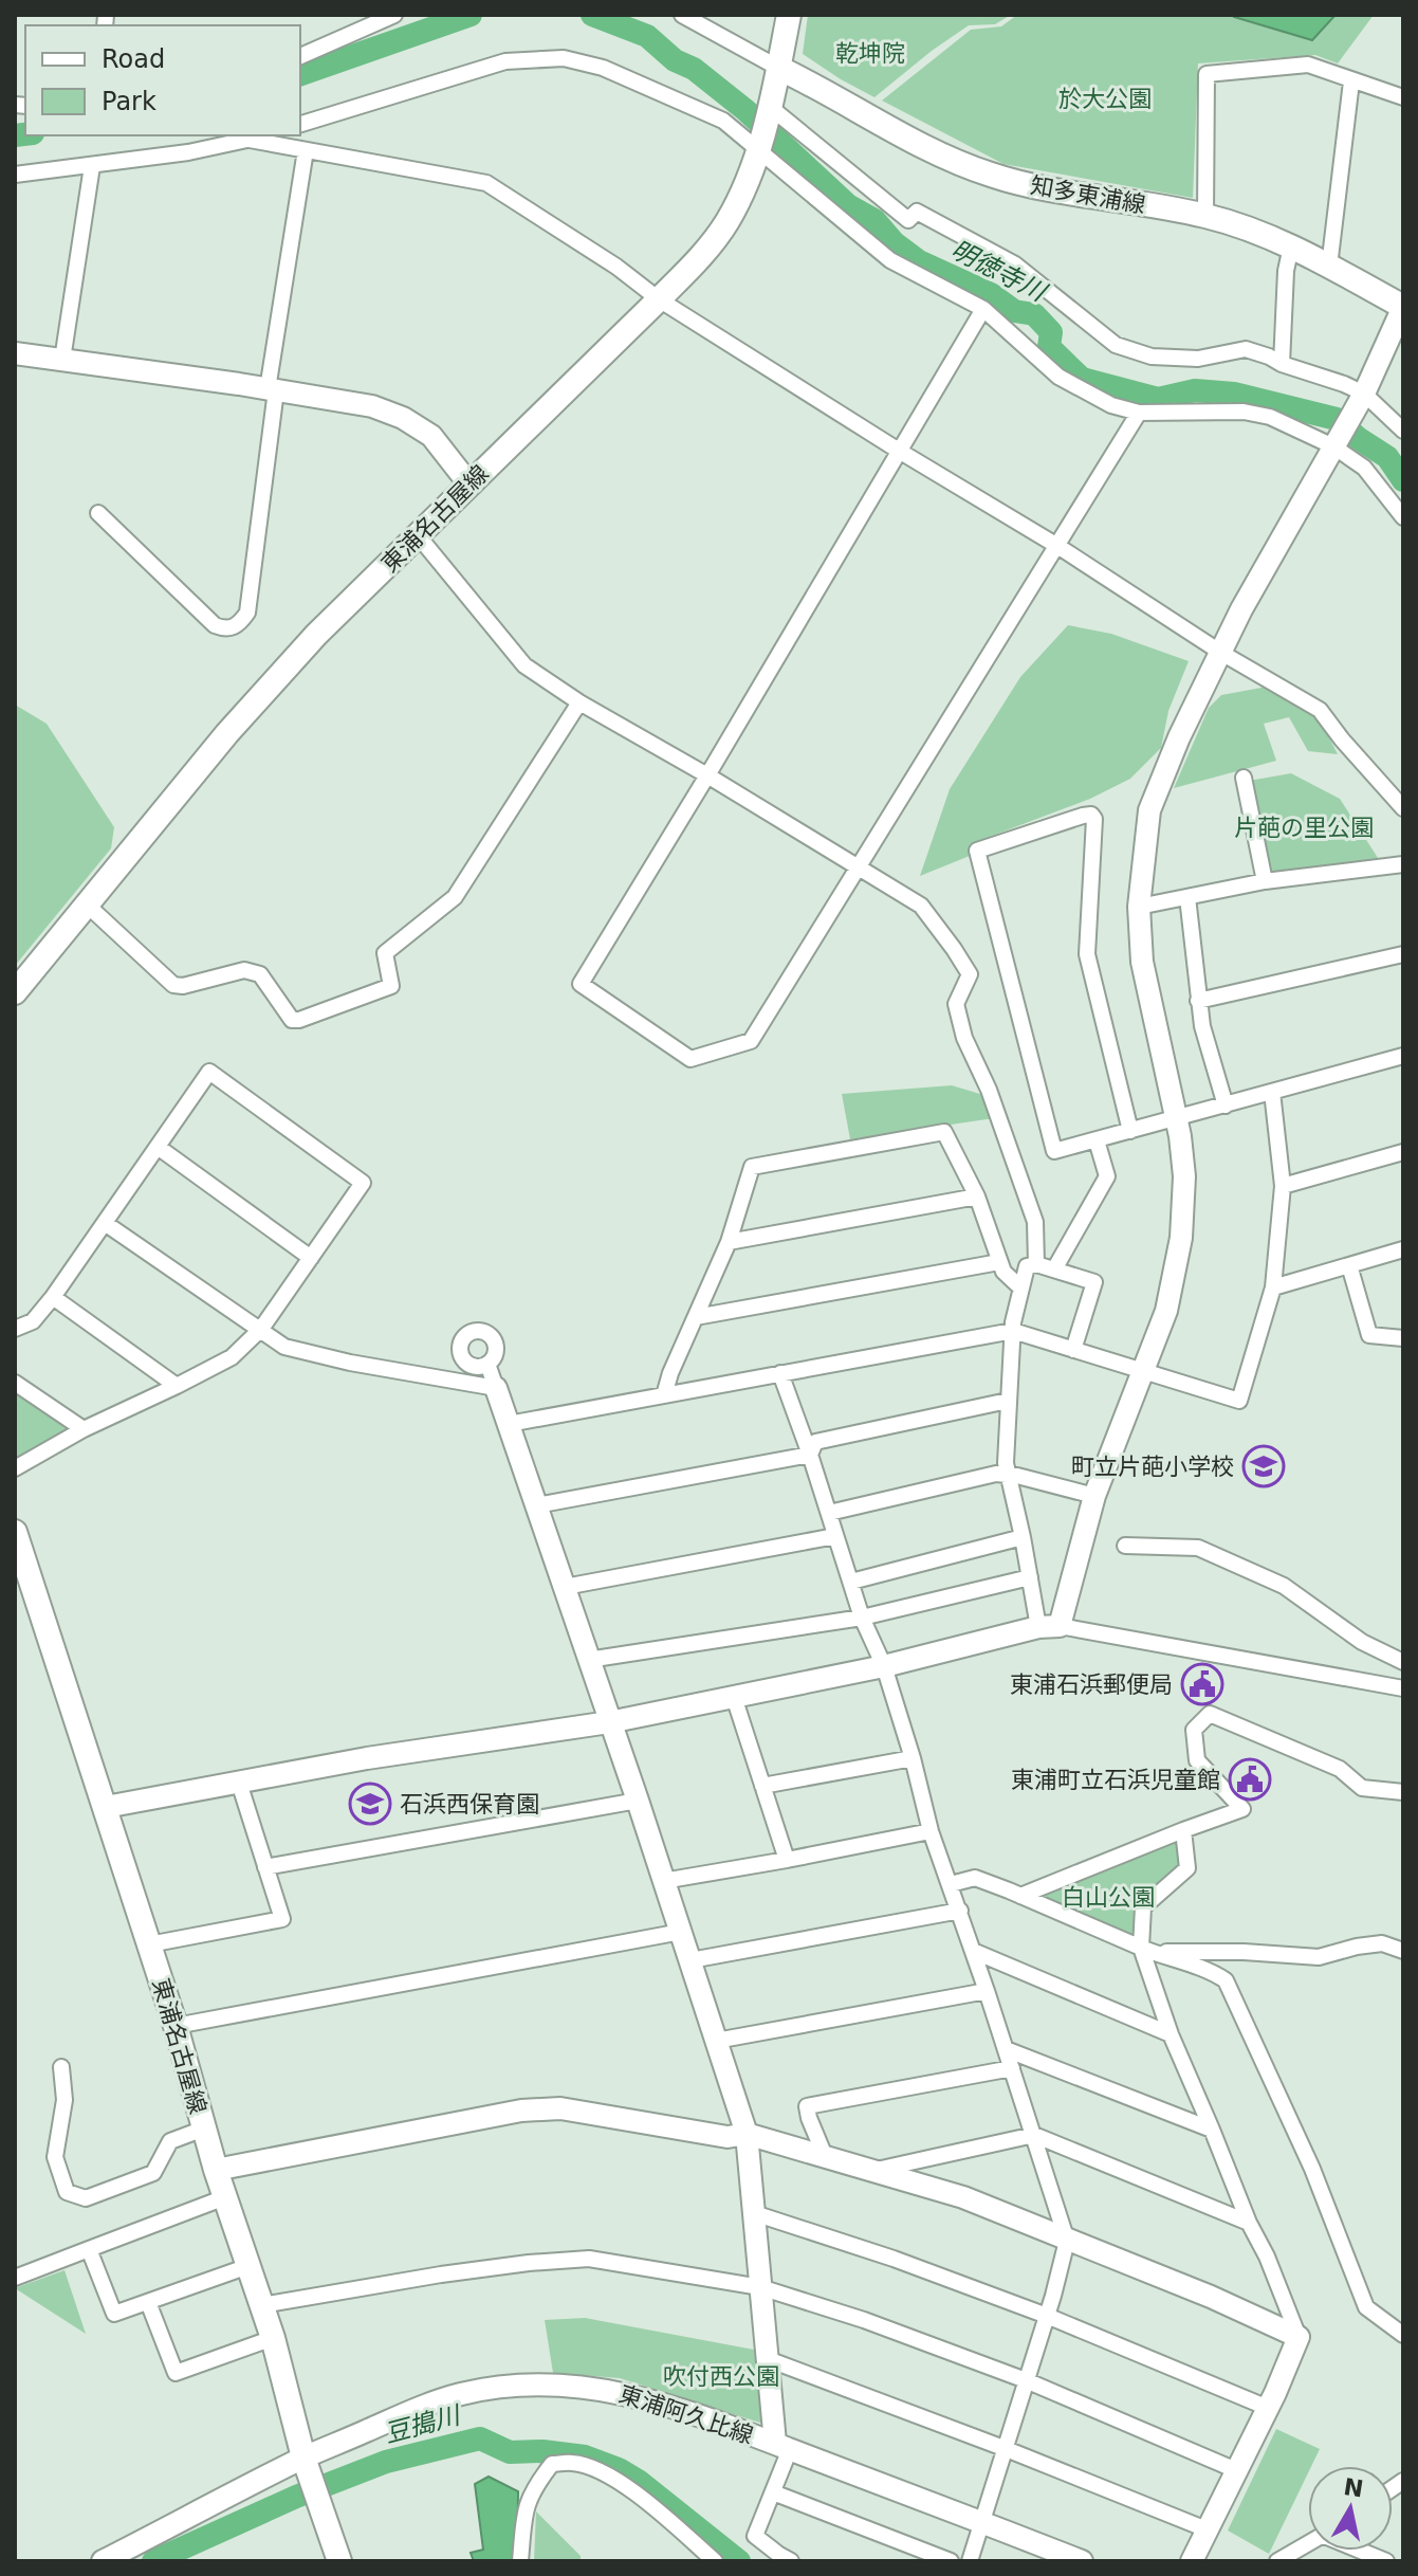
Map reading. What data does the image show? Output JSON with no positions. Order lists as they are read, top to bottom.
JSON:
{
  "streets": {
    "main road": ["知多東浦線", "東浦名古屋線"],
    "street": ["東浦阿久比線"]
  },
  "crossings": [
    ["知多東浦線", "東浦名古屋線"],
    ["東浦名古屋線", "東浦阿久比線"]
  ],
  "water": ["明徳寺川", "豆搗川"],
  "parks": [
    "乾坤院",
    "於大公園",
    "片葩の里公園",
    "白山公園",
    "吹付西公園"
  ],
  "places": {
    "school or university": ["町立片葩小学校", "石浜西保育園"],
    "public building": ["東浦石浜郵便局", "東浦町立石浜児童館"]
  },
  "legend": ["Road", "Park"],
  "north": "top"
}
